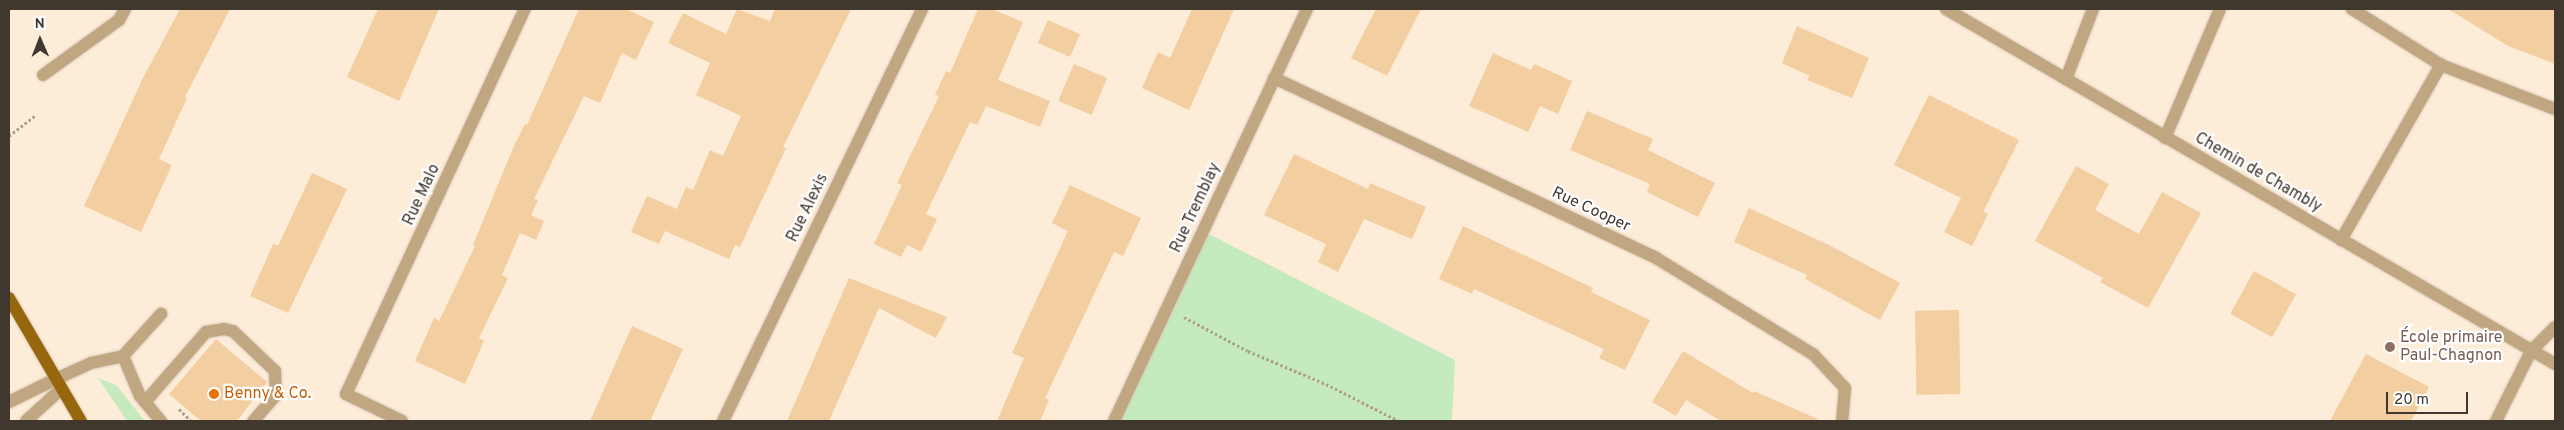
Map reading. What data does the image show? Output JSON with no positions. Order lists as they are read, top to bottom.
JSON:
{
  "streets": {
    "street": [
      "Chemin de Chambly",
      "Rue Malo",
      "Rue Alexis",
      "Rue Tremblay",
      "Rue Cooper"
    ]
  },
  "crossings": [
    ["Rue Tremblay", "Rue Cooper"]
  ],
  "places": ["École primaire Paul-Chagnon", "Benny & Co."],
  "scale_bar": "20 m",
  "north": "top"
}
